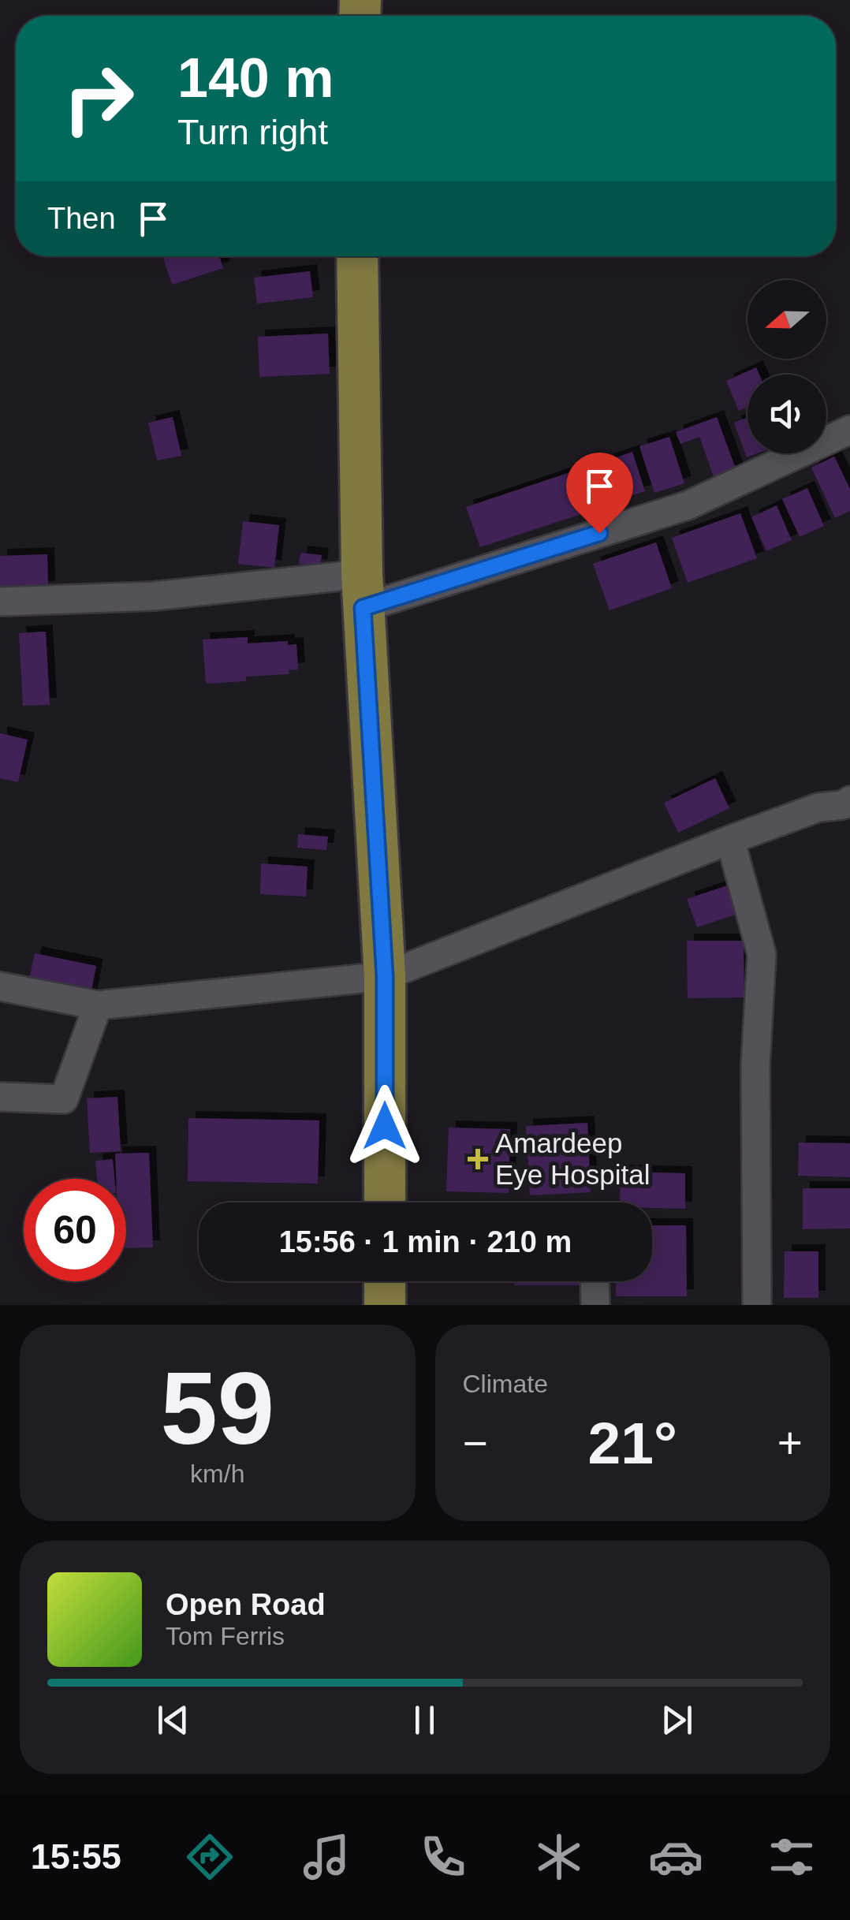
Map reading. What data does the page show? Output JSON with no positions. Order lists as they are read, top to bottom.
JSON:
{
  "places": {
    "health": ["Amardeep Eye Hospital"]
  },
  "north": "left",
  "page": {
    "turn": ["140 m", "Turn right"],
    "then": "Then",
    "limit": "60",
    "trip": "15:56 · 1 min · 210 m",
    "tile": [
      ["59", "km/h"],
      "Climate"
    ],
    "heat": ["−", "21°", "+"],
    "song": ["Open Road", "Tom Ferris"],
    "tabs": "15:55"
  }
}
